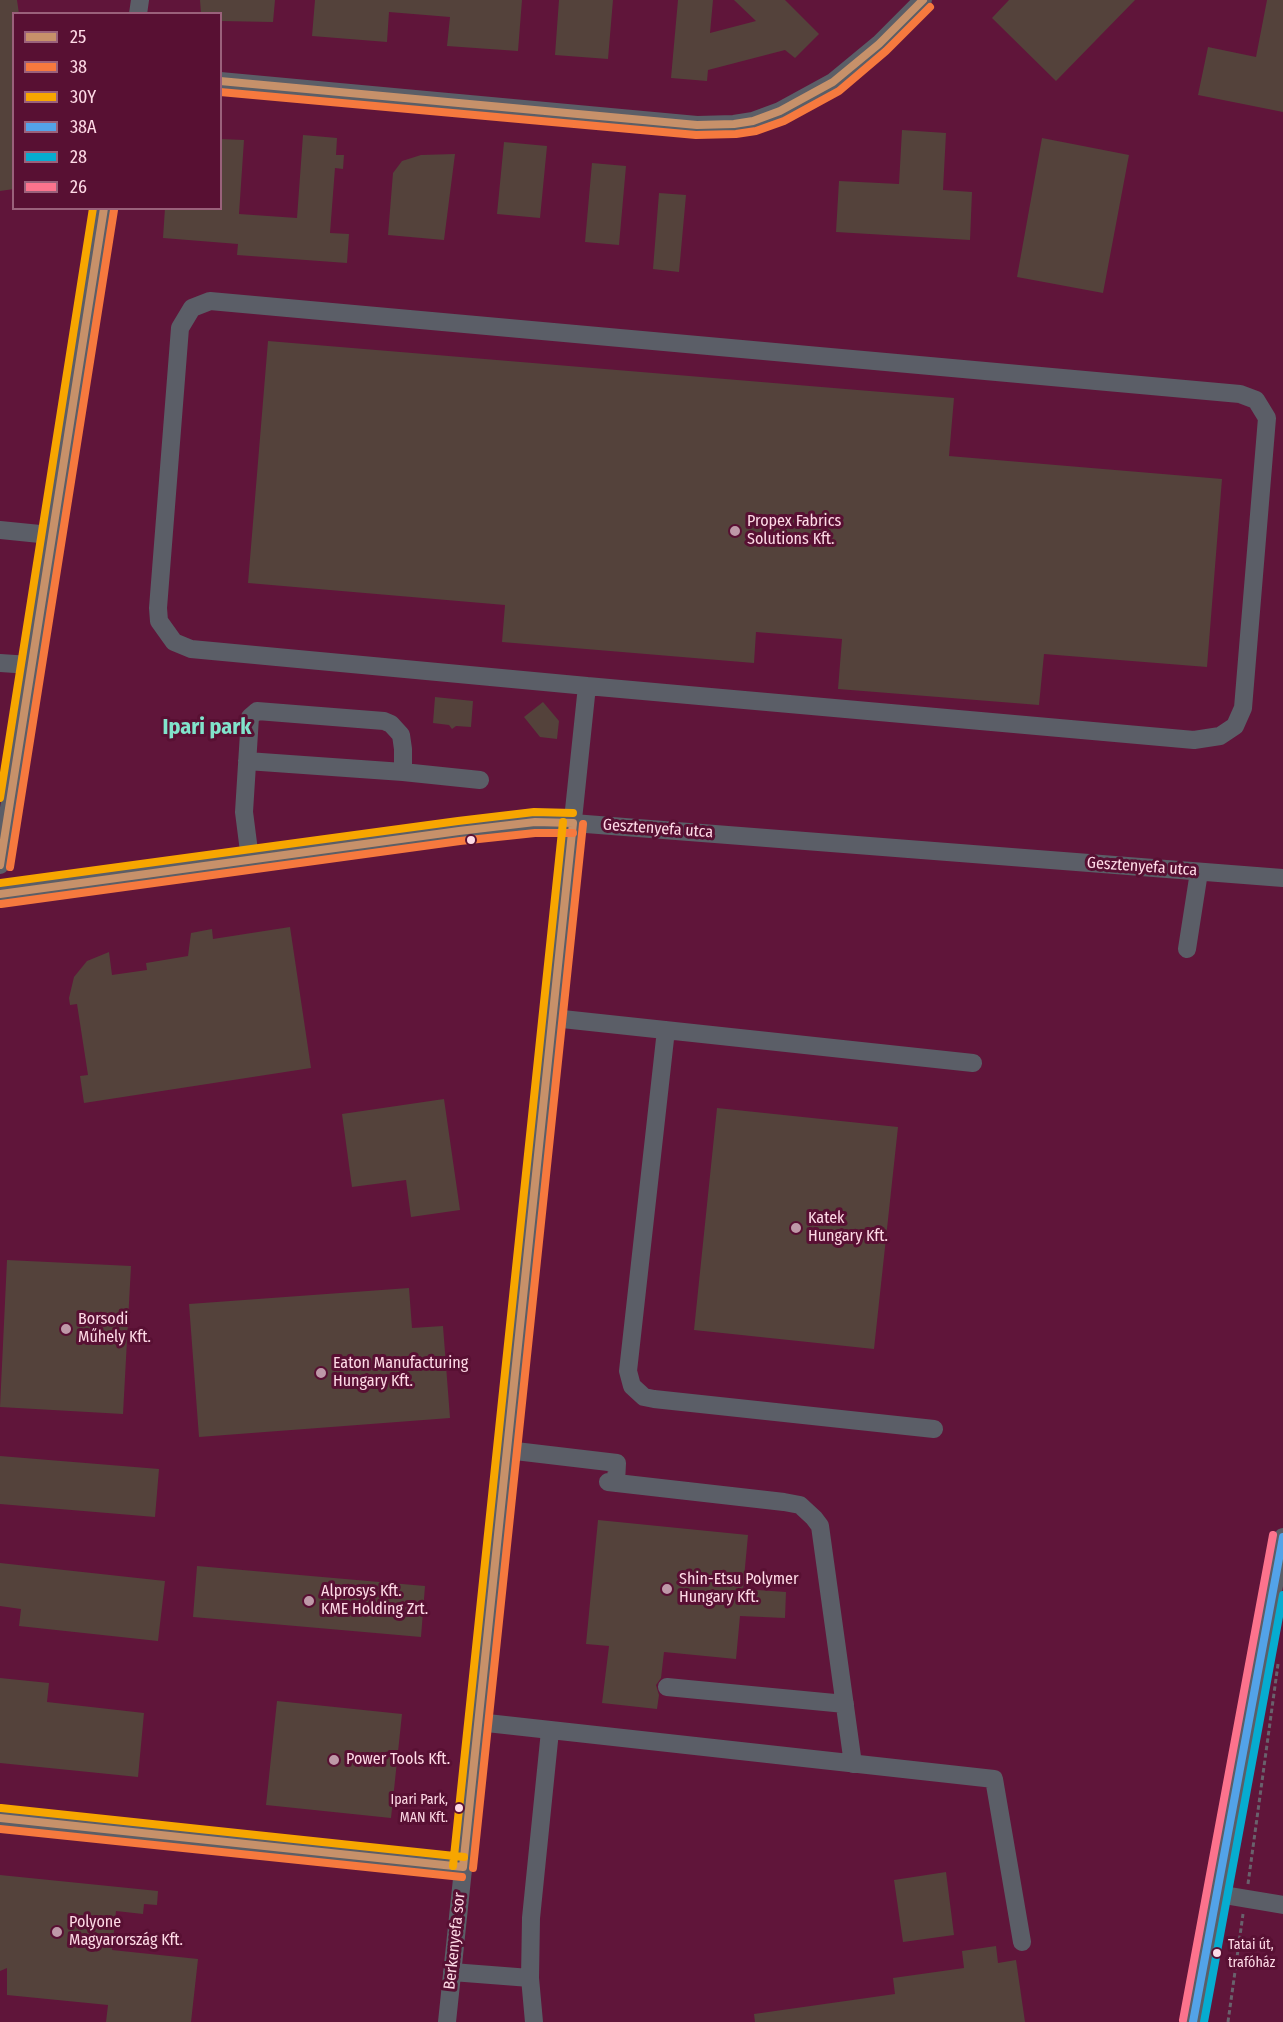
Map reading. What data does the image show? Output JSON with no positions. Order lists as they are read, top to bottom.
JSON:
{
  "streets": {
    "street": ["Gesztenyefa utca", "Berkenyefa sor"]
  },
  "crossings": [
    ["Gesztenyefa utca", "Berkenyefa sor"]
  ],
  "districts": ["Ipari park"],
  "places": [
    "Propex Fabrics Solutions Kft.",
    "Katek Hungary Kft.",
    "Borsodi Műhely Kft.",
    "Eaton Manufacturing Hungary Kft.",
    "Shin-Etsu Polymer Hungary Kft.",
    "Alprosys Kft. KME Holding Zrt.",
    "Power Tools Kft.",
    "Ipari Park, MAN Kft.",
    "Polyone Magyarország Kft.",
    "Tatai út, trafóház"
  ],
  "lines": [
    "transit line 25",
    "transit line 38",
    "transit line 30Y",
    "transit line 26",
    "transit line 38A",
    "transit line 28"
  ],
  "legend": [
    "25",
    "38",
    "30Y",
    "38A",
    "28",
    "26"
  ]
}
